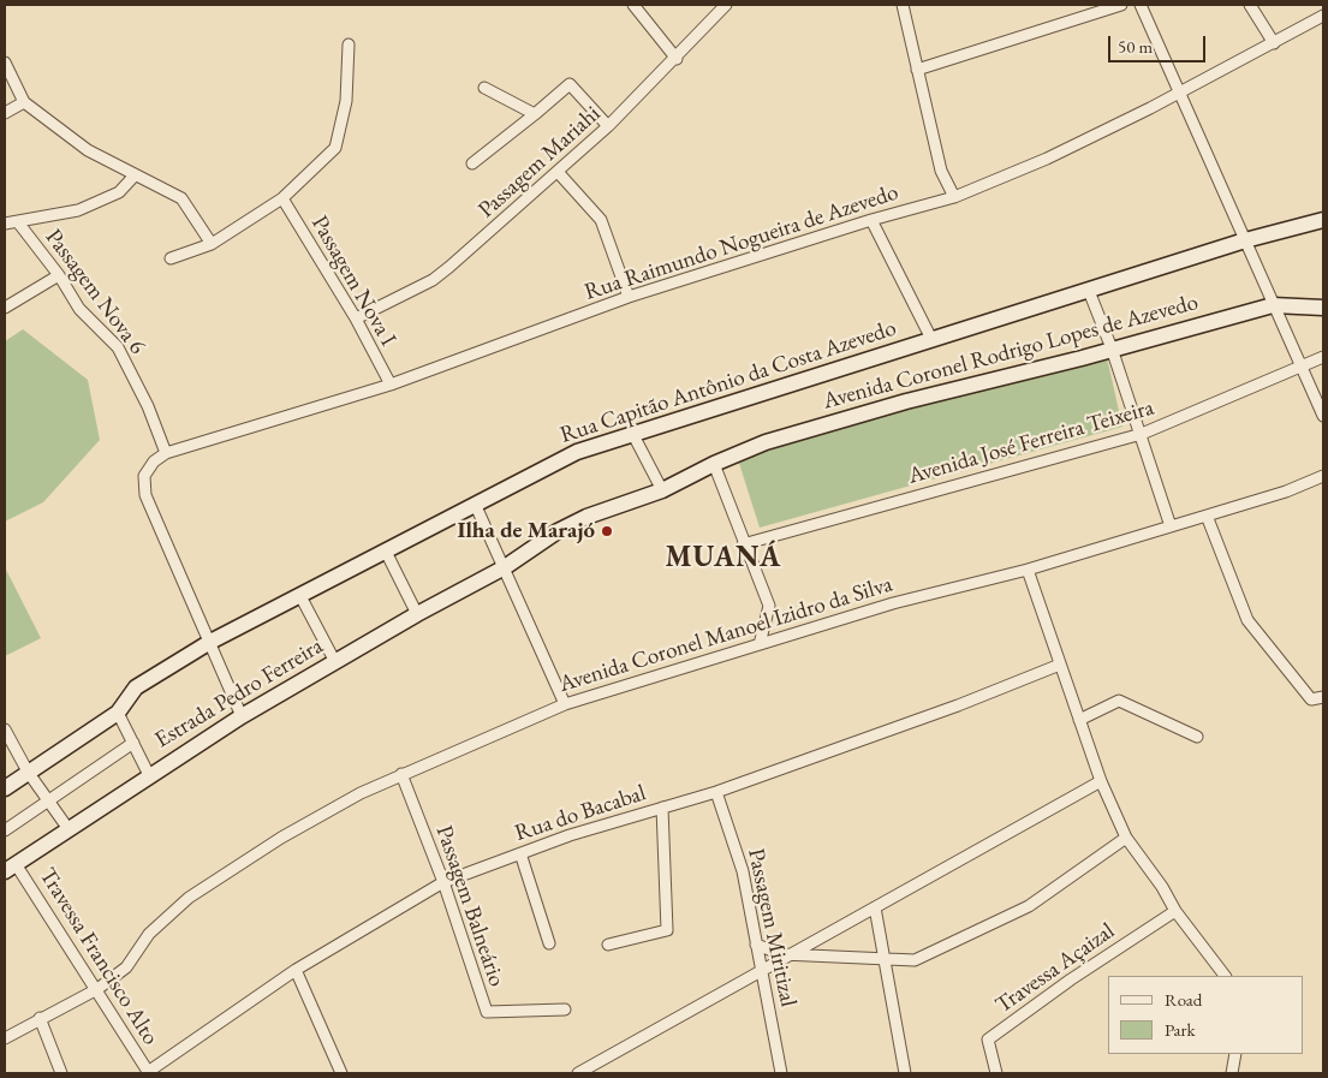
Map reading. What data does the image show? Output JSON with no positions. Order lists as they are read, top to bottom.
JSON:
{
  "streets": {
    "street": [
      "Passagem Mariahi",
      "Rua Raimundo Nogueira de Azevedo",
      "Passagem Nova I",
      "Passagem Nova 6",
      "Avenida Coronel Rodrigo Lopes de Azevedo",
      "Rua Capitão Antônio da Costa Azevedo",
      "Avenida José Ferreira Teixeira",
      "Avenida Coronel Manoel Izidro da Silva",
      "Estrada Pedro Ferreira",
      "Rua do Bacabal",
      "Passagem Balneário",
      "Passagem Miritizal",
      "Travessa Francisco Alto",
      "Travessa Açaizal"
    ]
  },
  "crossings": [
    ["Passagem Mariahi", "Passagem Nova I"],
    ["Rua Raimundo Nogueira de Azevedo", "Passagem Nova I"],
    ["Rua Raimundo Nogueira de Azevedo", "Passagem Nova 6"],
    ["Rua Raimundo Nogueira de Azevedo", "Rua Capitão Antônio da Costa Azevedo"],
    ["Avenida Coronel Rodrigo Lopes de Azevedo", "Estrada Pedro Ferreira"],
    ["Avenida Coronel Manoel Izidro da Silva", "Passagem Balneário"],
    ["Avenida Coronel Manoel Izidro da Silva", "Travessa Francisco Alto"],
    ["Estrada Pedro Ferreira", "Travessa Francisco Alto"],
    ["Rua do Bacabal", "Passagem Balneário"],
    ["Rua do Bacabal", "Passagem Miritizal"],
    ["Rua do Bacabal", "Travessa Francisco Alto"]
  ],
  "districts": ["MUANÁ"],
  "places": ["Ilha de Marajó"],
  "legend": ["Road", "Park"],
  "scale_bar": "50 m"
}
